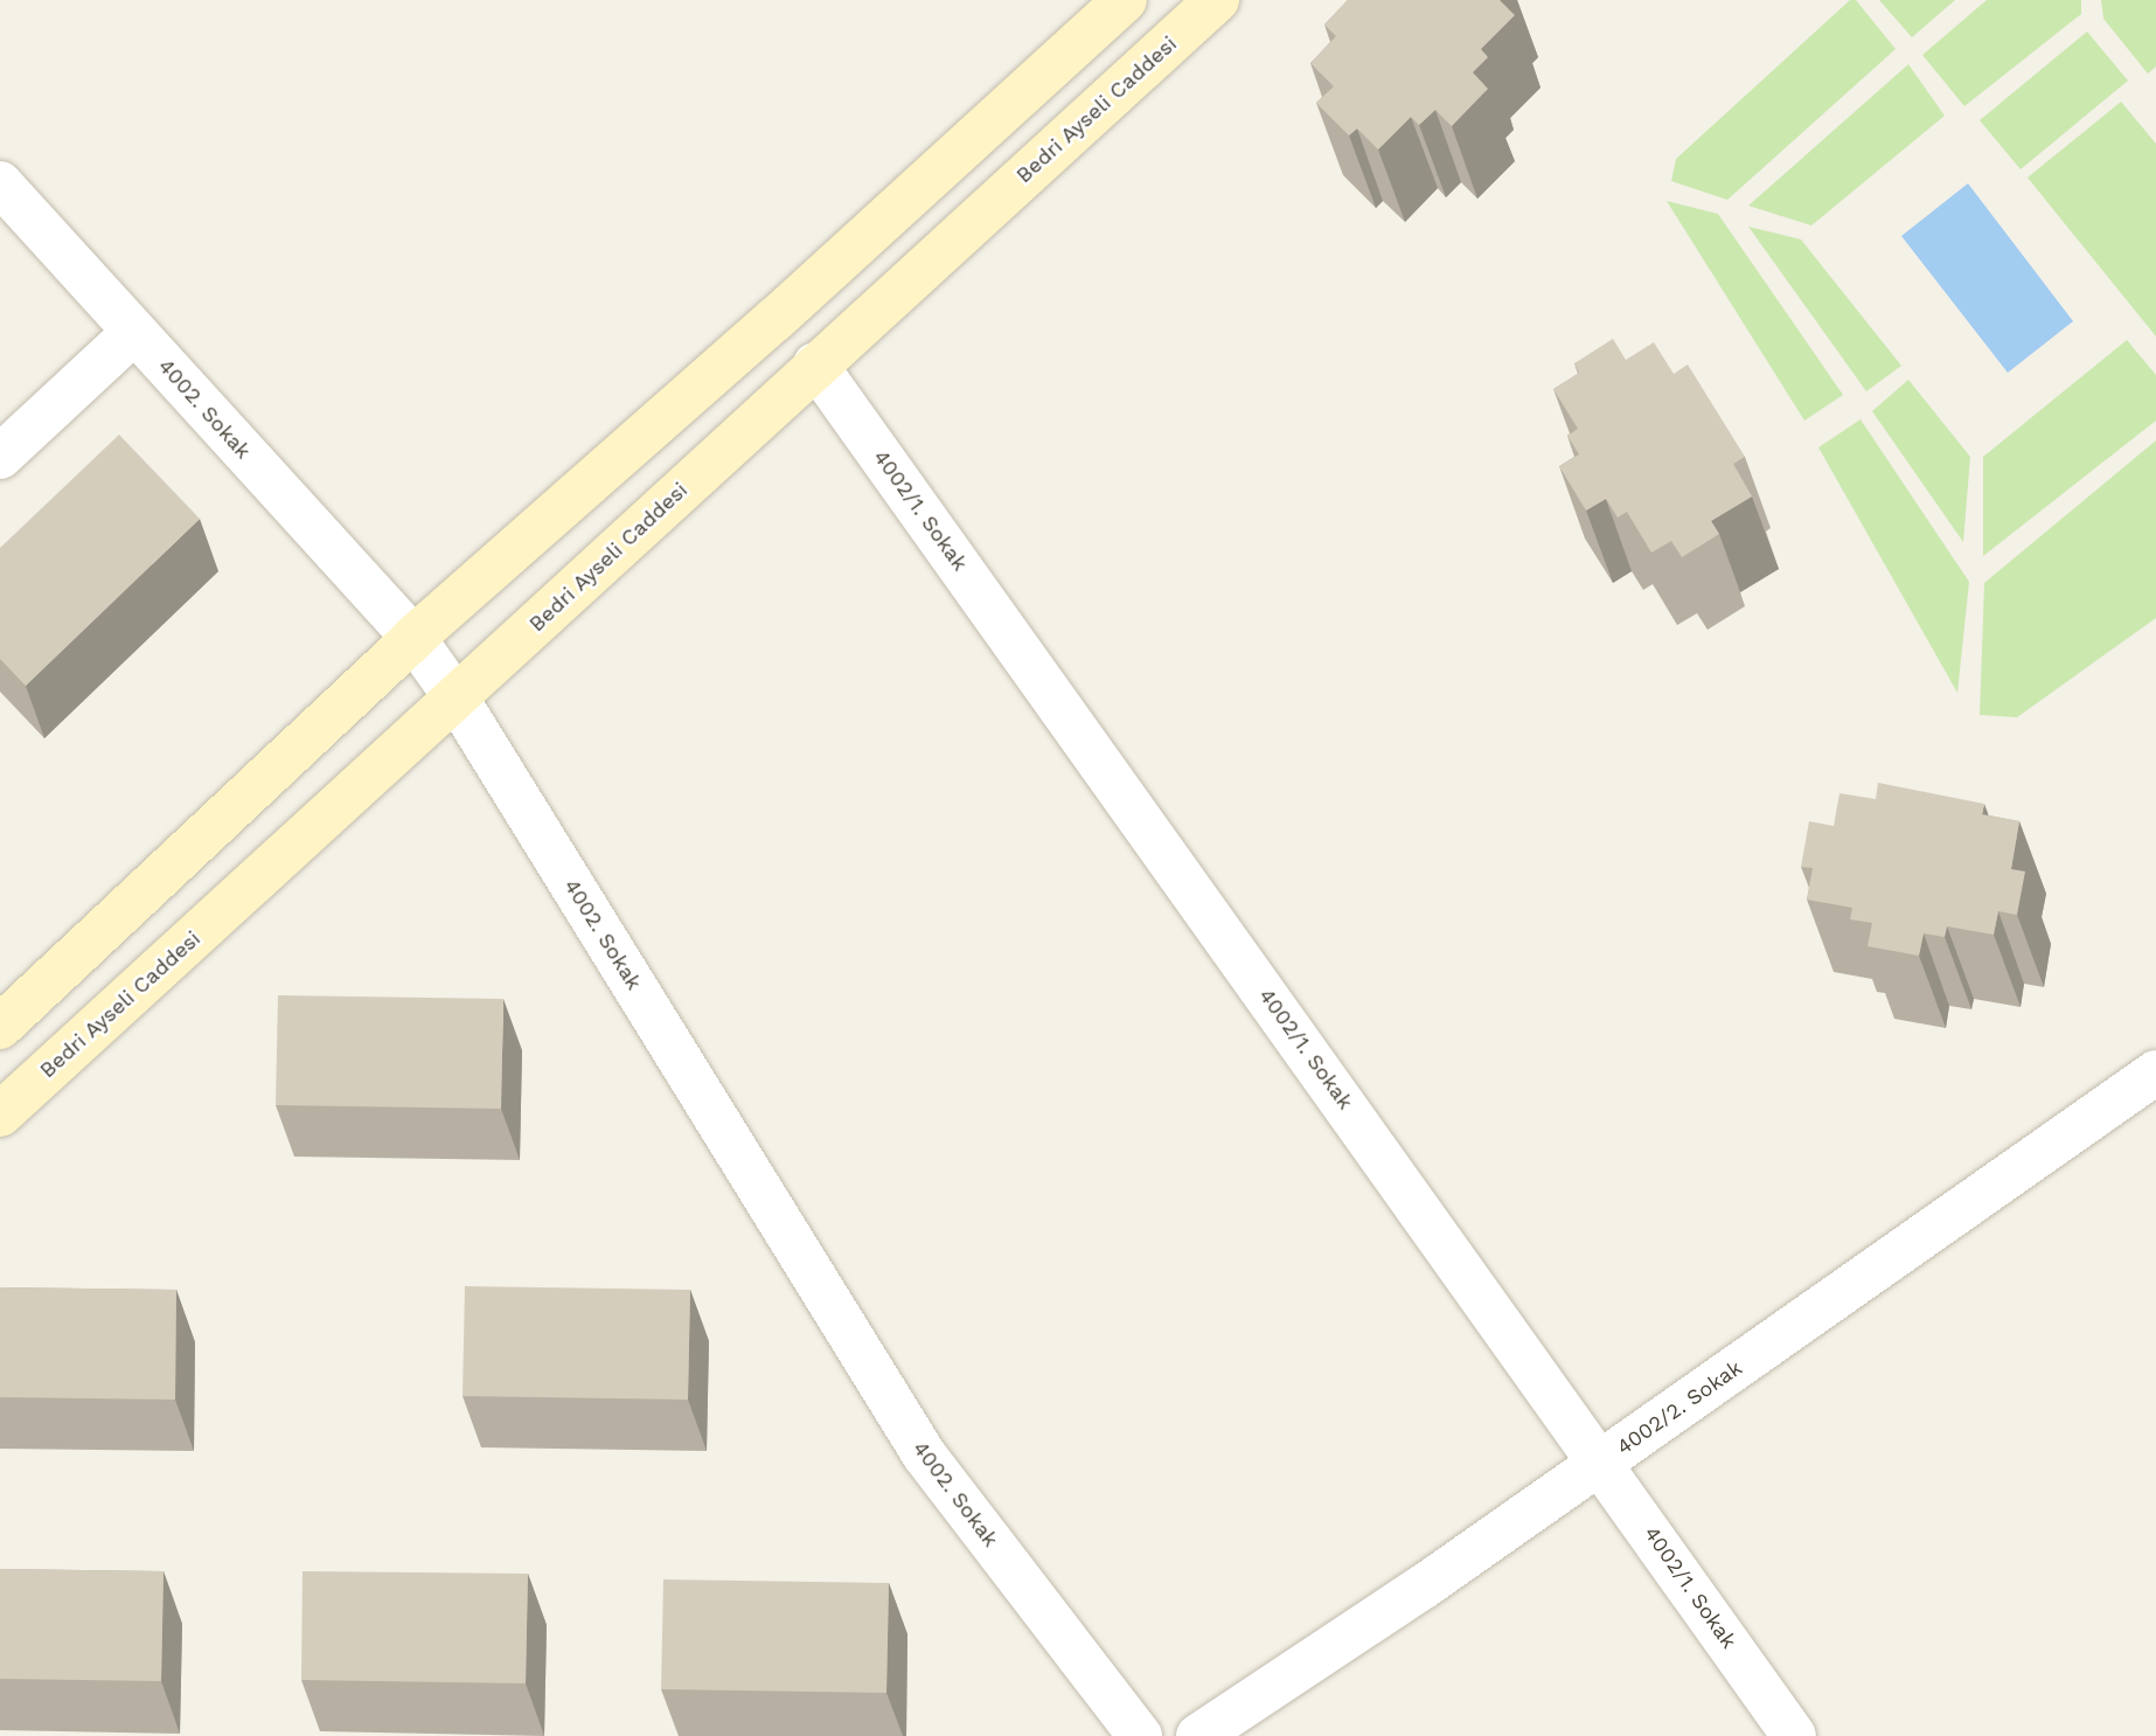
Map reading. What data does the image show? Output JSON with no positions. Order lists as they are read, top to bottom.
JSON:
{
  "streets": {
    "main road": ["Bedri Ayseli Caddesi"],
    "street": ["4002. Sokak", "4002/1. Sokak", "4002/2. Sokak"]
  },
  "crossings": [
    ["Bedri Ayseli Caddesi", "4002. Sokak"],
    ["Bedri Ayseli Caddesi", "4002/1. Sokak"],
    ["4002/1. Sokak", "4002/2. Sokak"]
  ]
}
